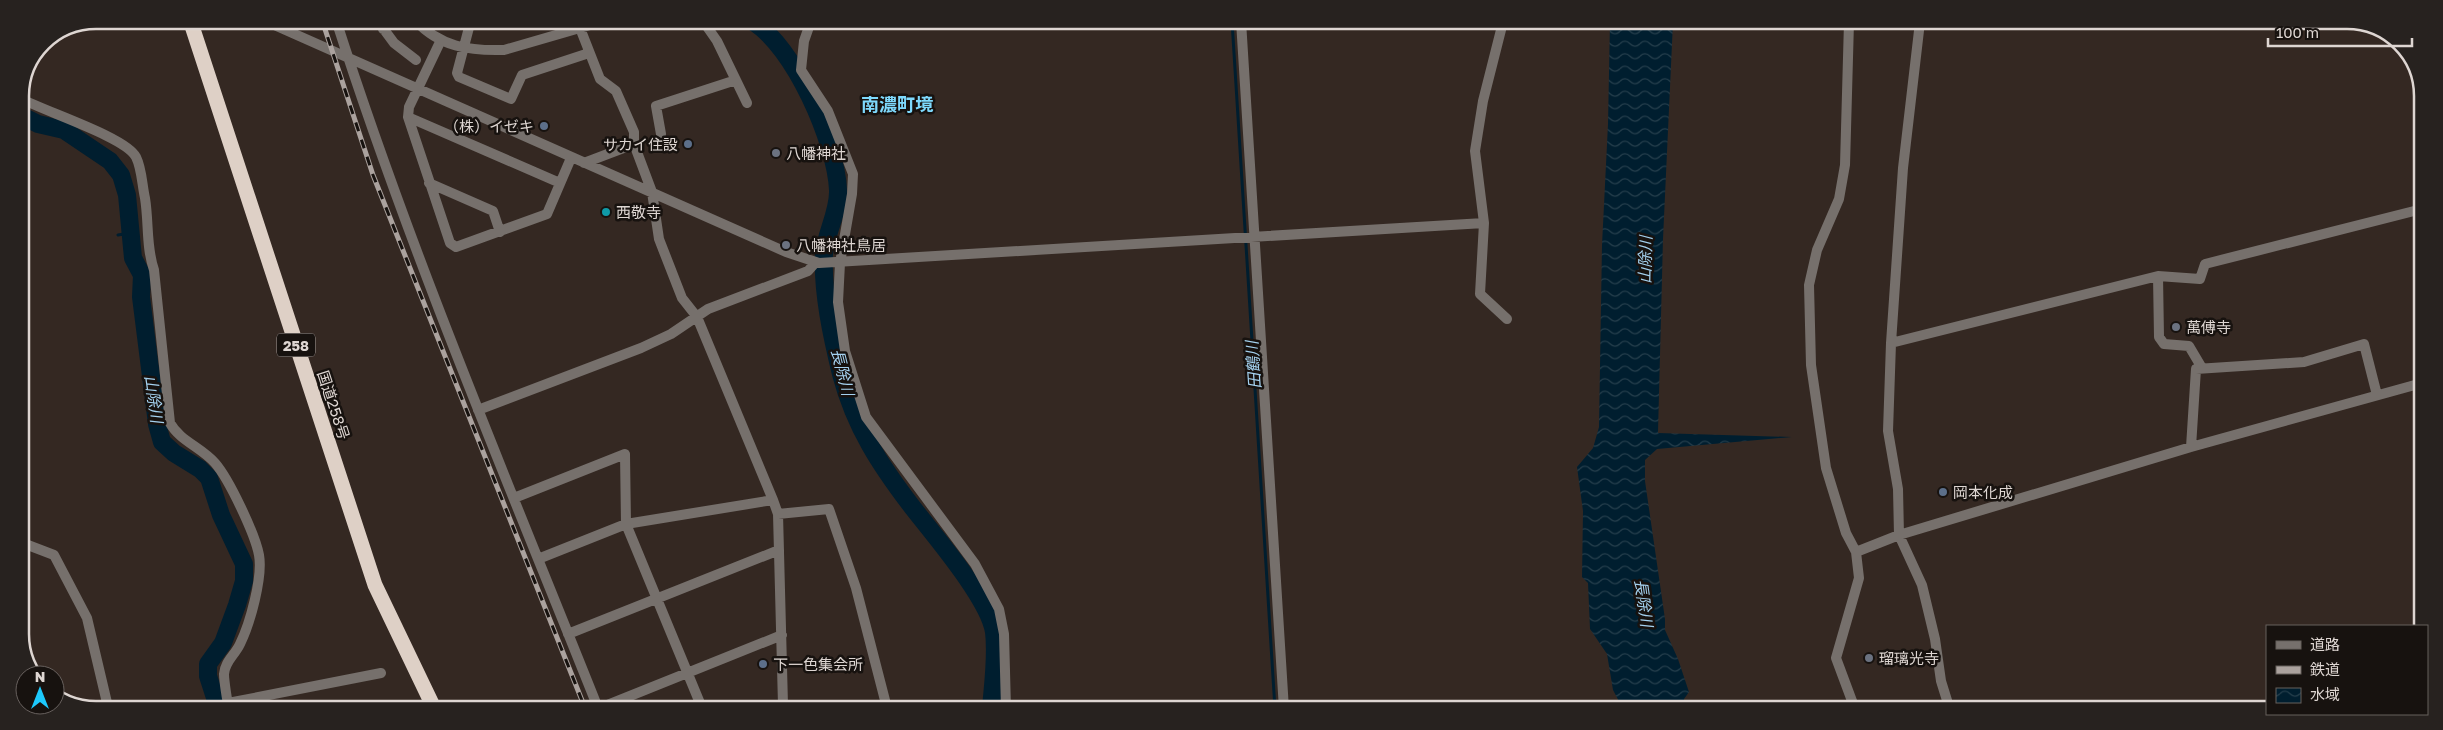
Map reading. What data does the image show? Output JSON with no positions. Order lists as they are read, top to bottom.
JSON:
{
  "streets": {
    "highway": ["258", "国道258号"]
  },
  "districts": ["南濃町境"],
  "water": ["山除川", "田鶴川", "長除川"],
  "places": [
    "（株）イゼキ",
    "サカイ住設",
    "八幡神社",
    "西敬寺",
    "八幡神社鳥居",
    "萬傅寺",
    "岡本化成",
    "瑠璃光寺",
    "下一色集会所"
  ],
  "legend": ["道路", "鉄道", "水域"],
  "scale_bar": "100 m",
  "north": "top"
}
